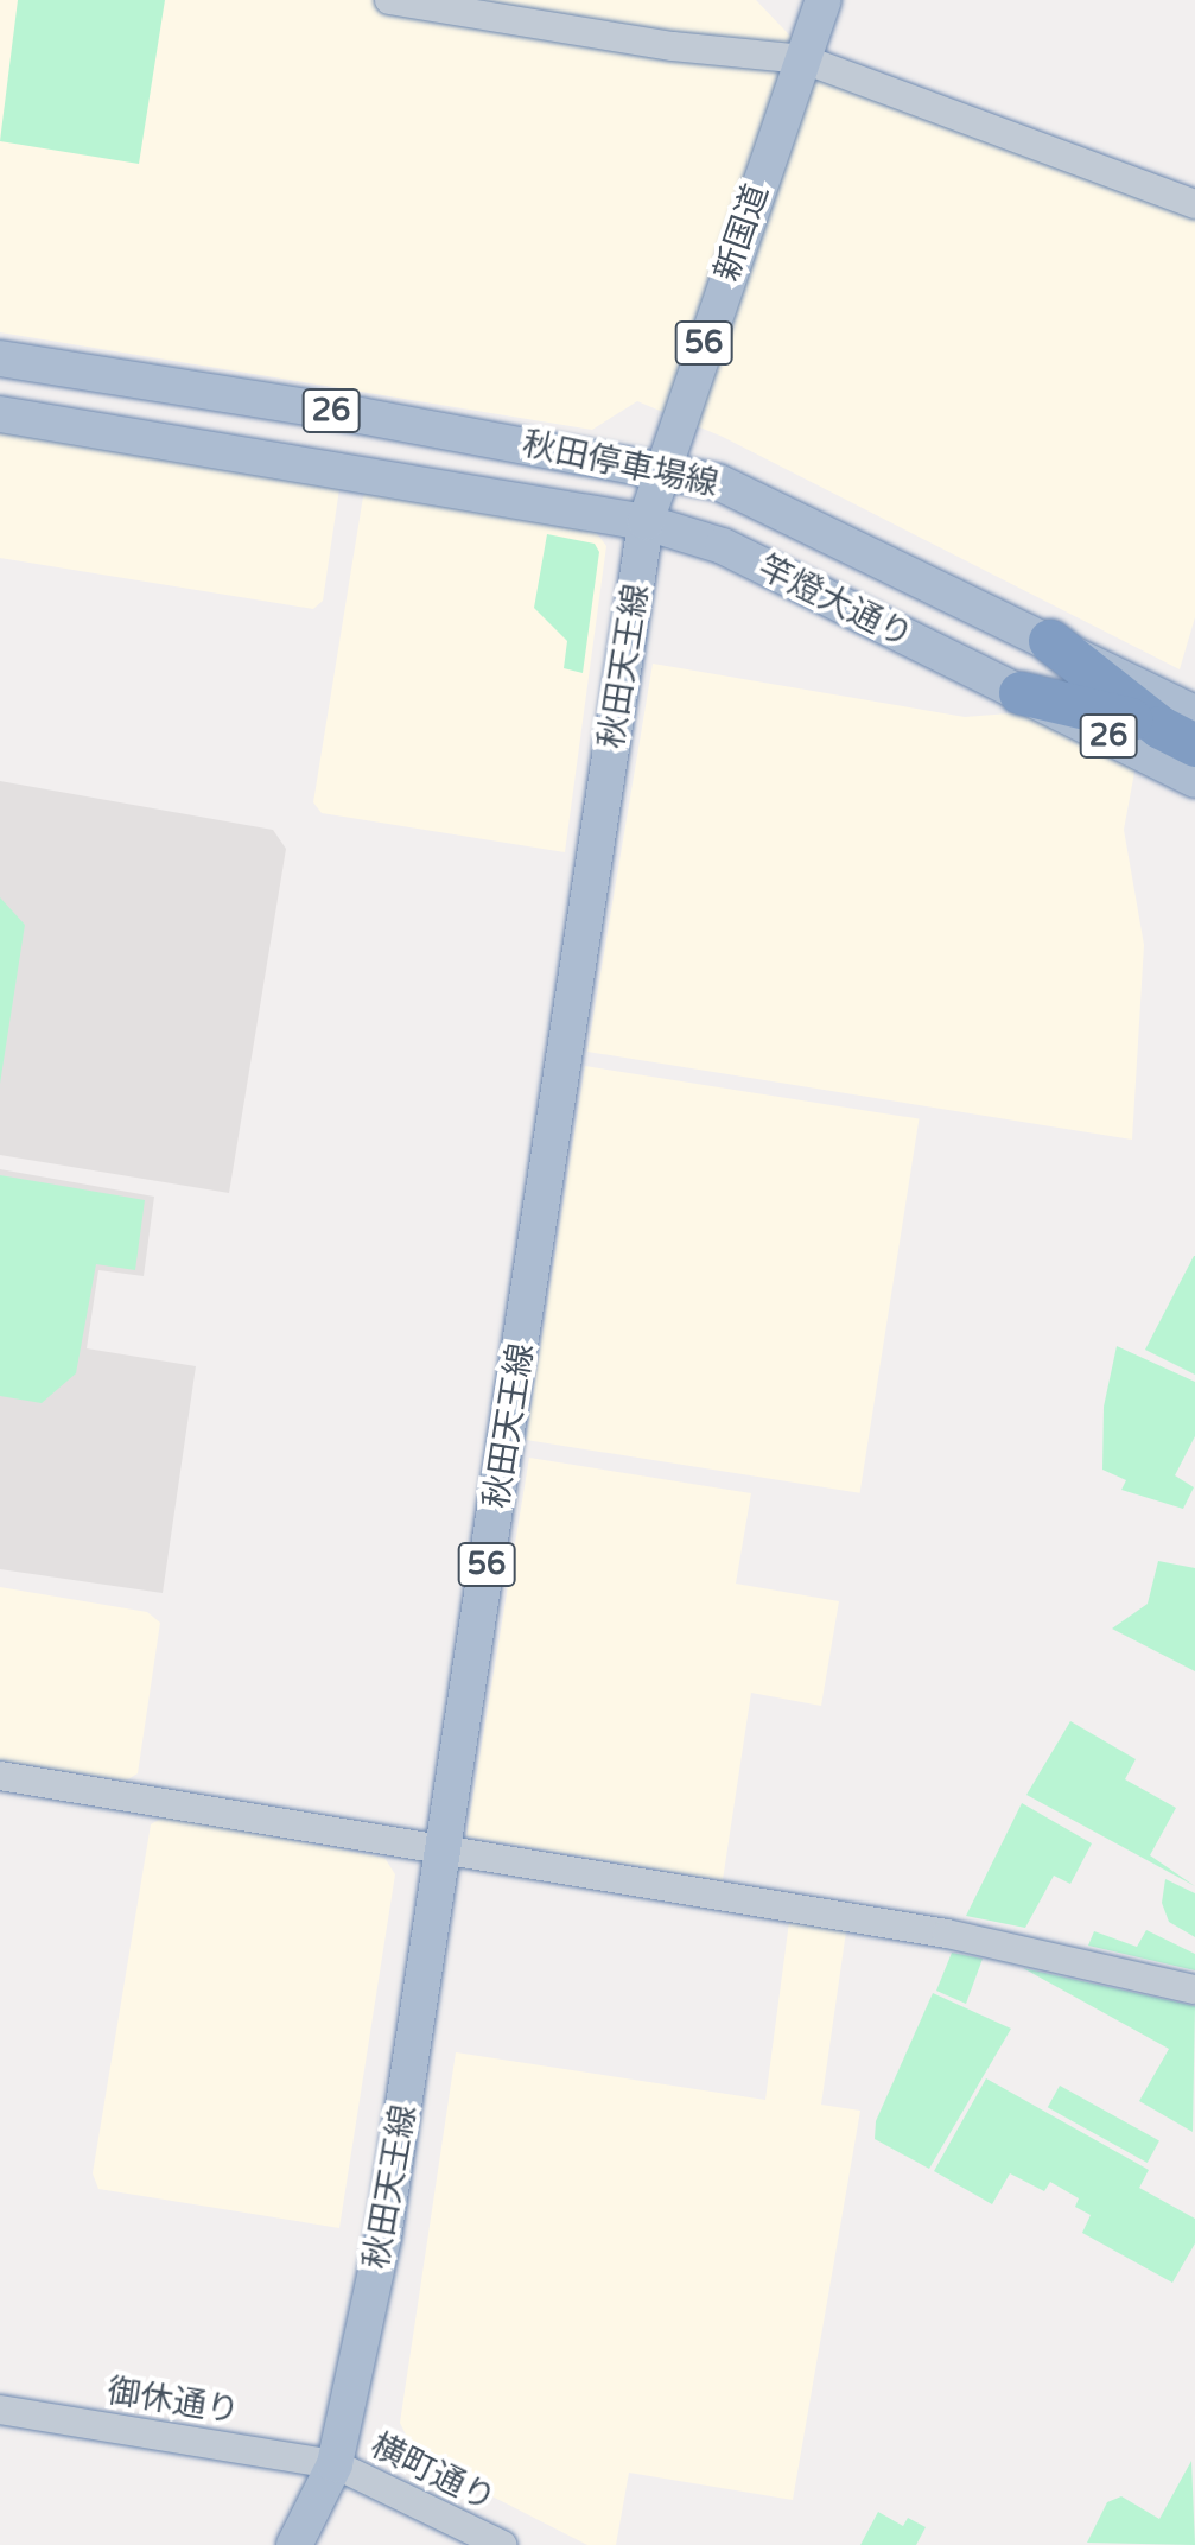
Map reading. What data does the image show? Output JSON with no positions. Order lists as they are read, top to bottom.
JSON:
{
  "streets": {
    "main road": [
      "新国道",
      "56",
      "26",
      "秋田停車場線",
      "竿燈大通り",
      "秋田天王線"
    ],
    "street": ["御休通り", "横町通り"]
  },
  "crossings": [
    ["新国道", "秋田停車場線"],
    ["新国道", "秋田天王線"],
    ["26", "竿燈大通り"],
    ["秋田停車場線", "竿燈大通り"],
    ["秋田停車場線", "秋田天王線"],
    ["竿燈大通り", "秋田天王線"],
    ["秋田天王線", "御休通り"],
    ["秋田天王線", "横町通り"],
    ["御休通り", "横町通り"]
  ]
}
